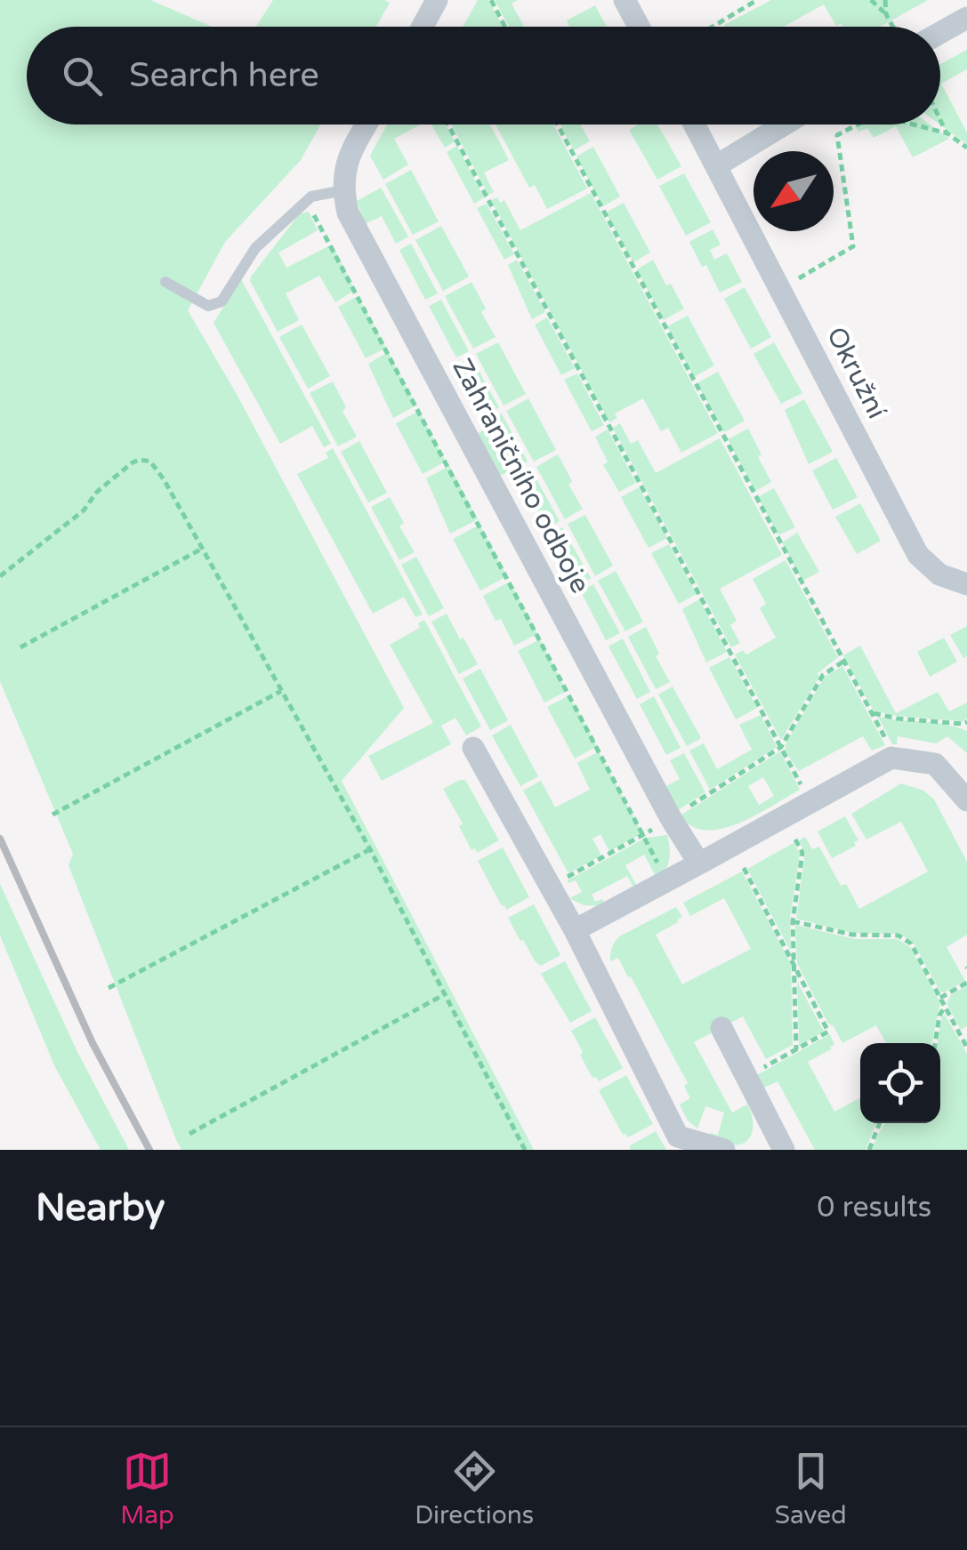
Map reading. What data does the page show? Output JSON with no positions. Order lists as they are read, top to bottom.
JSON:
{
  "streets": {
    "street": ["Okružní", "Zahraničního odboje"]
  },
  "north": "bottom left",
  "page": {
    "search": "Search here",
    "heading": ["Nearby", "0 results"],
    "nav": ["Map", "Directions", "Saved"]
  }
}
